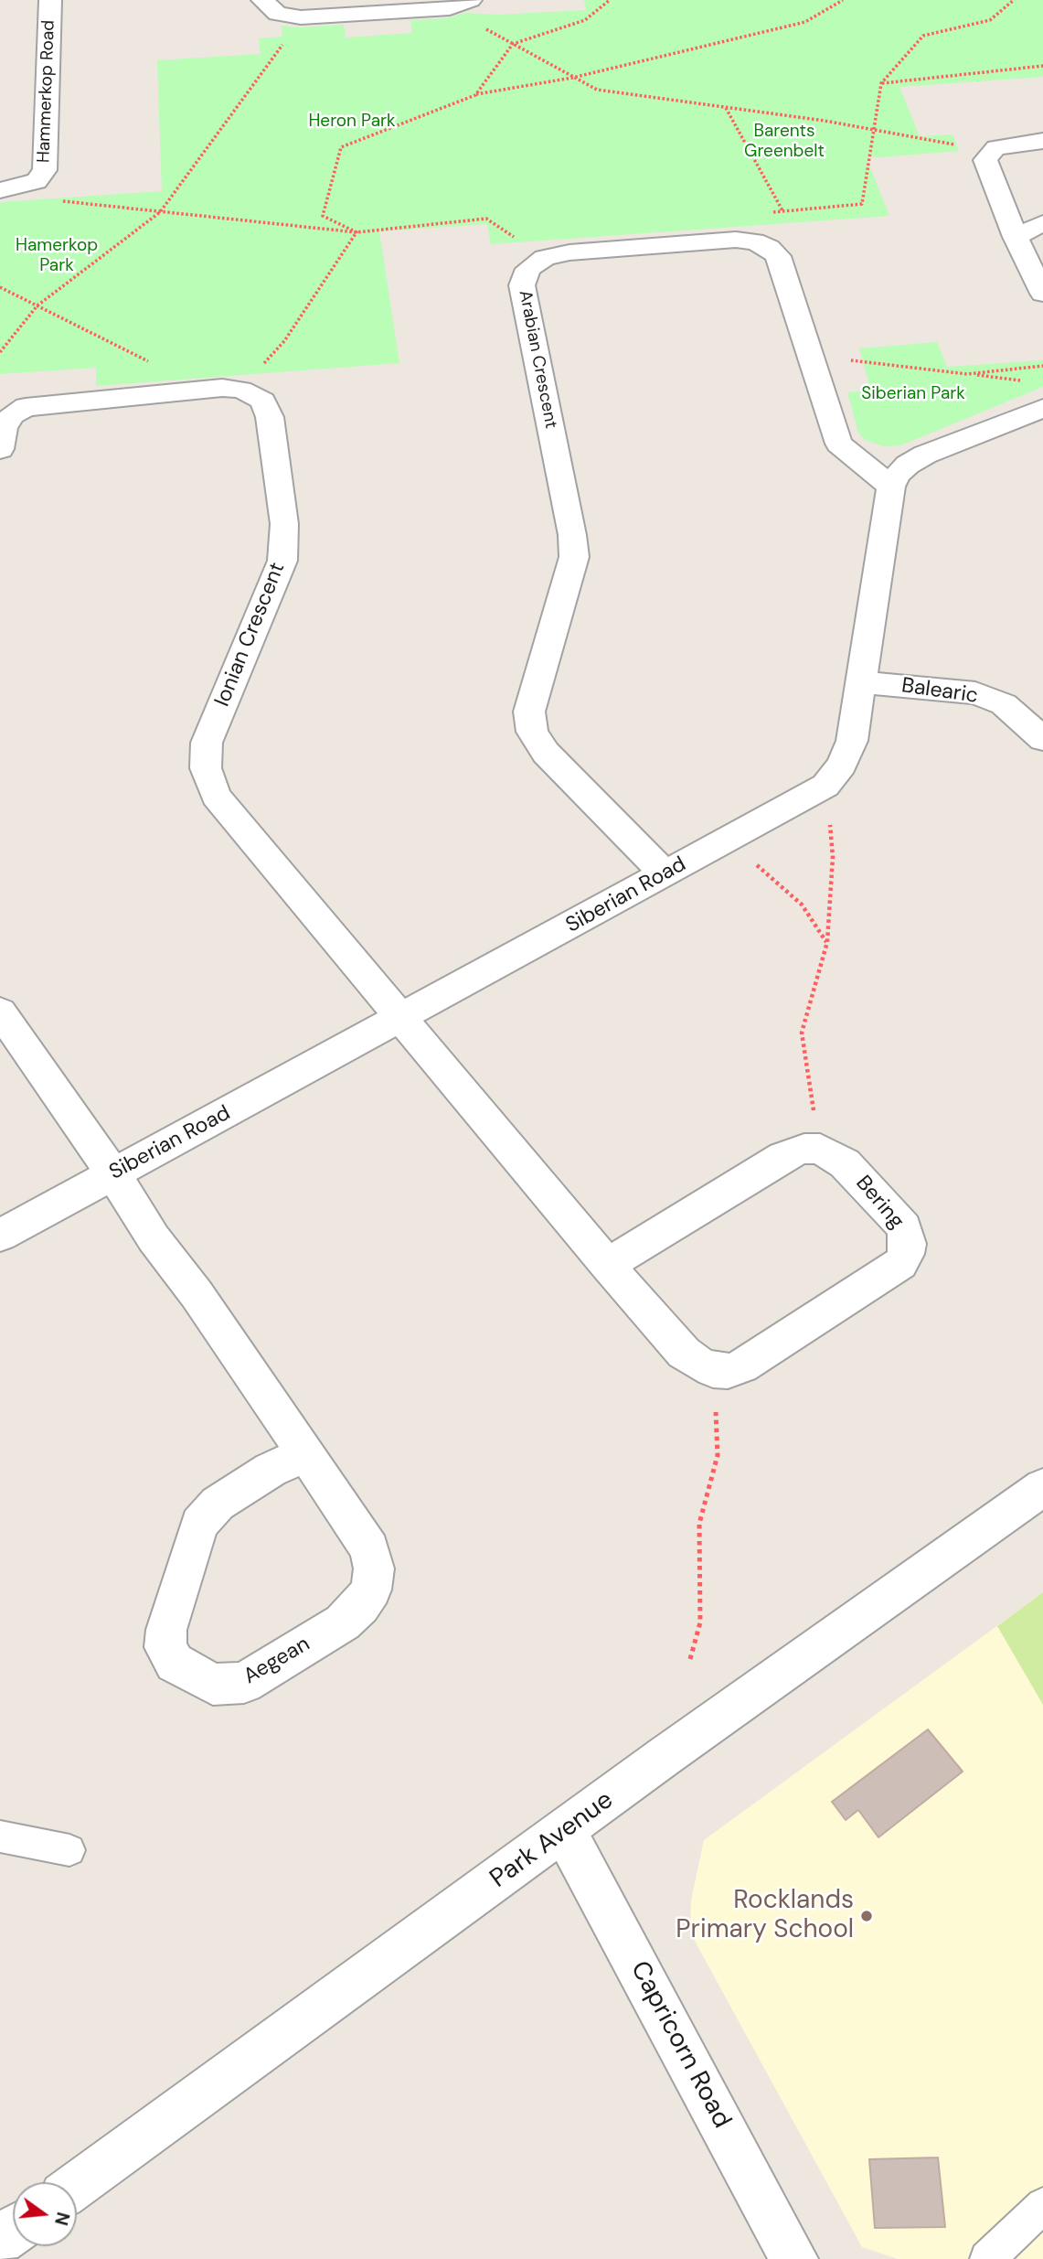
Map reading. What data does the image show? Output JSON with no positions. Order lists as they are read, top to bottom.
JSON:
{
  "streets": {
    "street": [
      "Hammerkop Road",
      "Arabian Crescent",
      "Ionian Crescent",
      "Balearic",
      "Siberian Road",
      "Bering",
      "Aegean",
      "Park Avenue",
      "Capricorn Road"
    ]
  },
  "crossings": [
    ["Arabian Crescent", "Siberian Road"],
    ["Ionian Crescent", "Siberian Road"],
    ["Balearic", "Siberian Road"],
    ["Siberian Road", "Aegean"],
    ["Park Avenue", "Capricorn Road"]
  ],
  "parks": [
    "Heron Park",
    "Barents Greenbelt",
    "Hamerkop Park",
    "Siberian Park"
  ],
  "places": ["Rocklands Primary School"],
  "north": "right"
}
